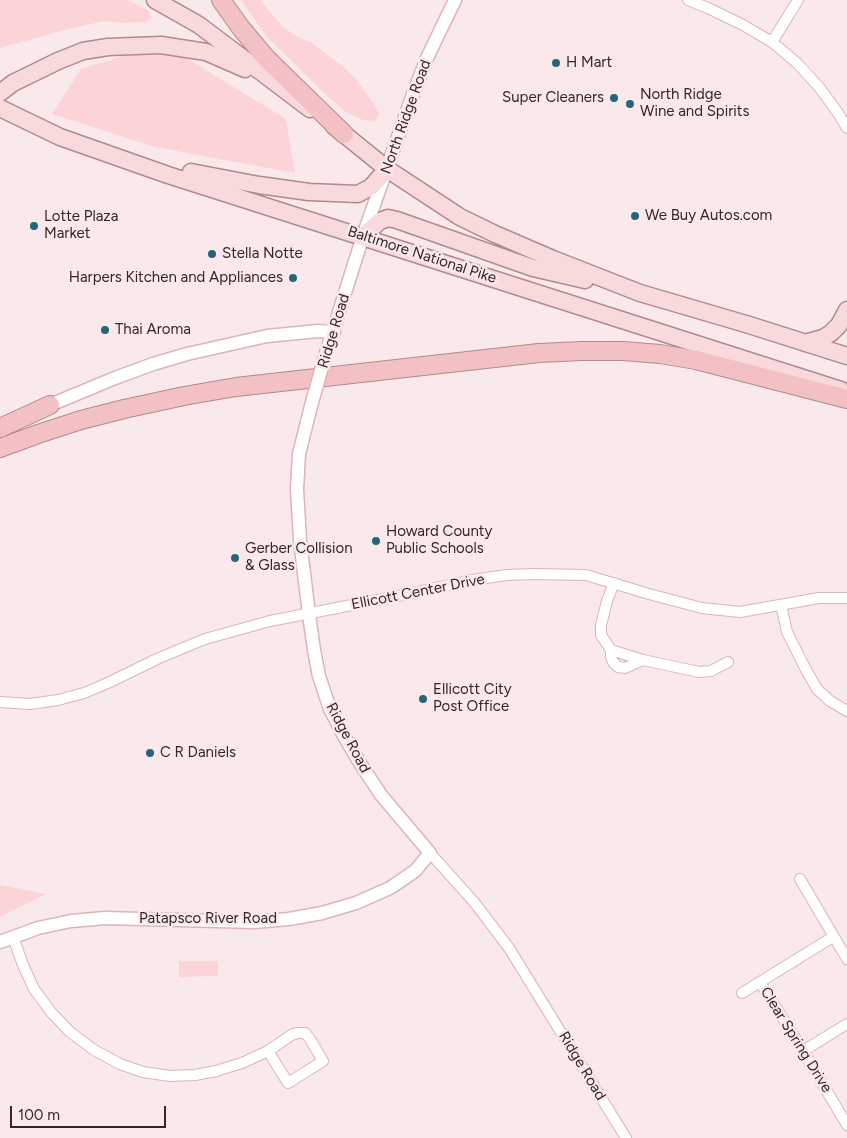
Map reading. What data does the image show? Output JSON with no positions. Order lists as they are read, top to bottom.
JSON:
{
  "streets": {
    "main road": ["Baltimore National Pike"],
    "street": [
      "North Ridge Road",
      "Ridge Road",
      "Ellicott Center Drive",
      "Patapsco River Road",
      "Clear Spring Drive"
    ]
  },
  "crossings": [
    ["North Ridge Road", "Baltimore National Pike"],
    ["North Ridge Road", "Ridge Road"],
    ["Baltimore National Pike", "Ridge Road"],
    ["Ridge Road", "Ellicott Center Drive"],
    ["Ridge Road", "Patapsco River Road"]
  ],
  "places": [
    "H Mart",
    "Super Cleaners",
    "North Ridge Wine and Spirits",
    "We Buy Autos.com",
    "Lotte Plaza Market",
    "Stella Notte",
    "Harpers Kitchen and Appliances",
    "Thai Aroma",
    "Howard County Public Schools",
    "Gerber Collision & Glass",
    "Ellicott City Post Office",
    "C R Daniels"
  ],
  "scale_bar": "100 m"
}
